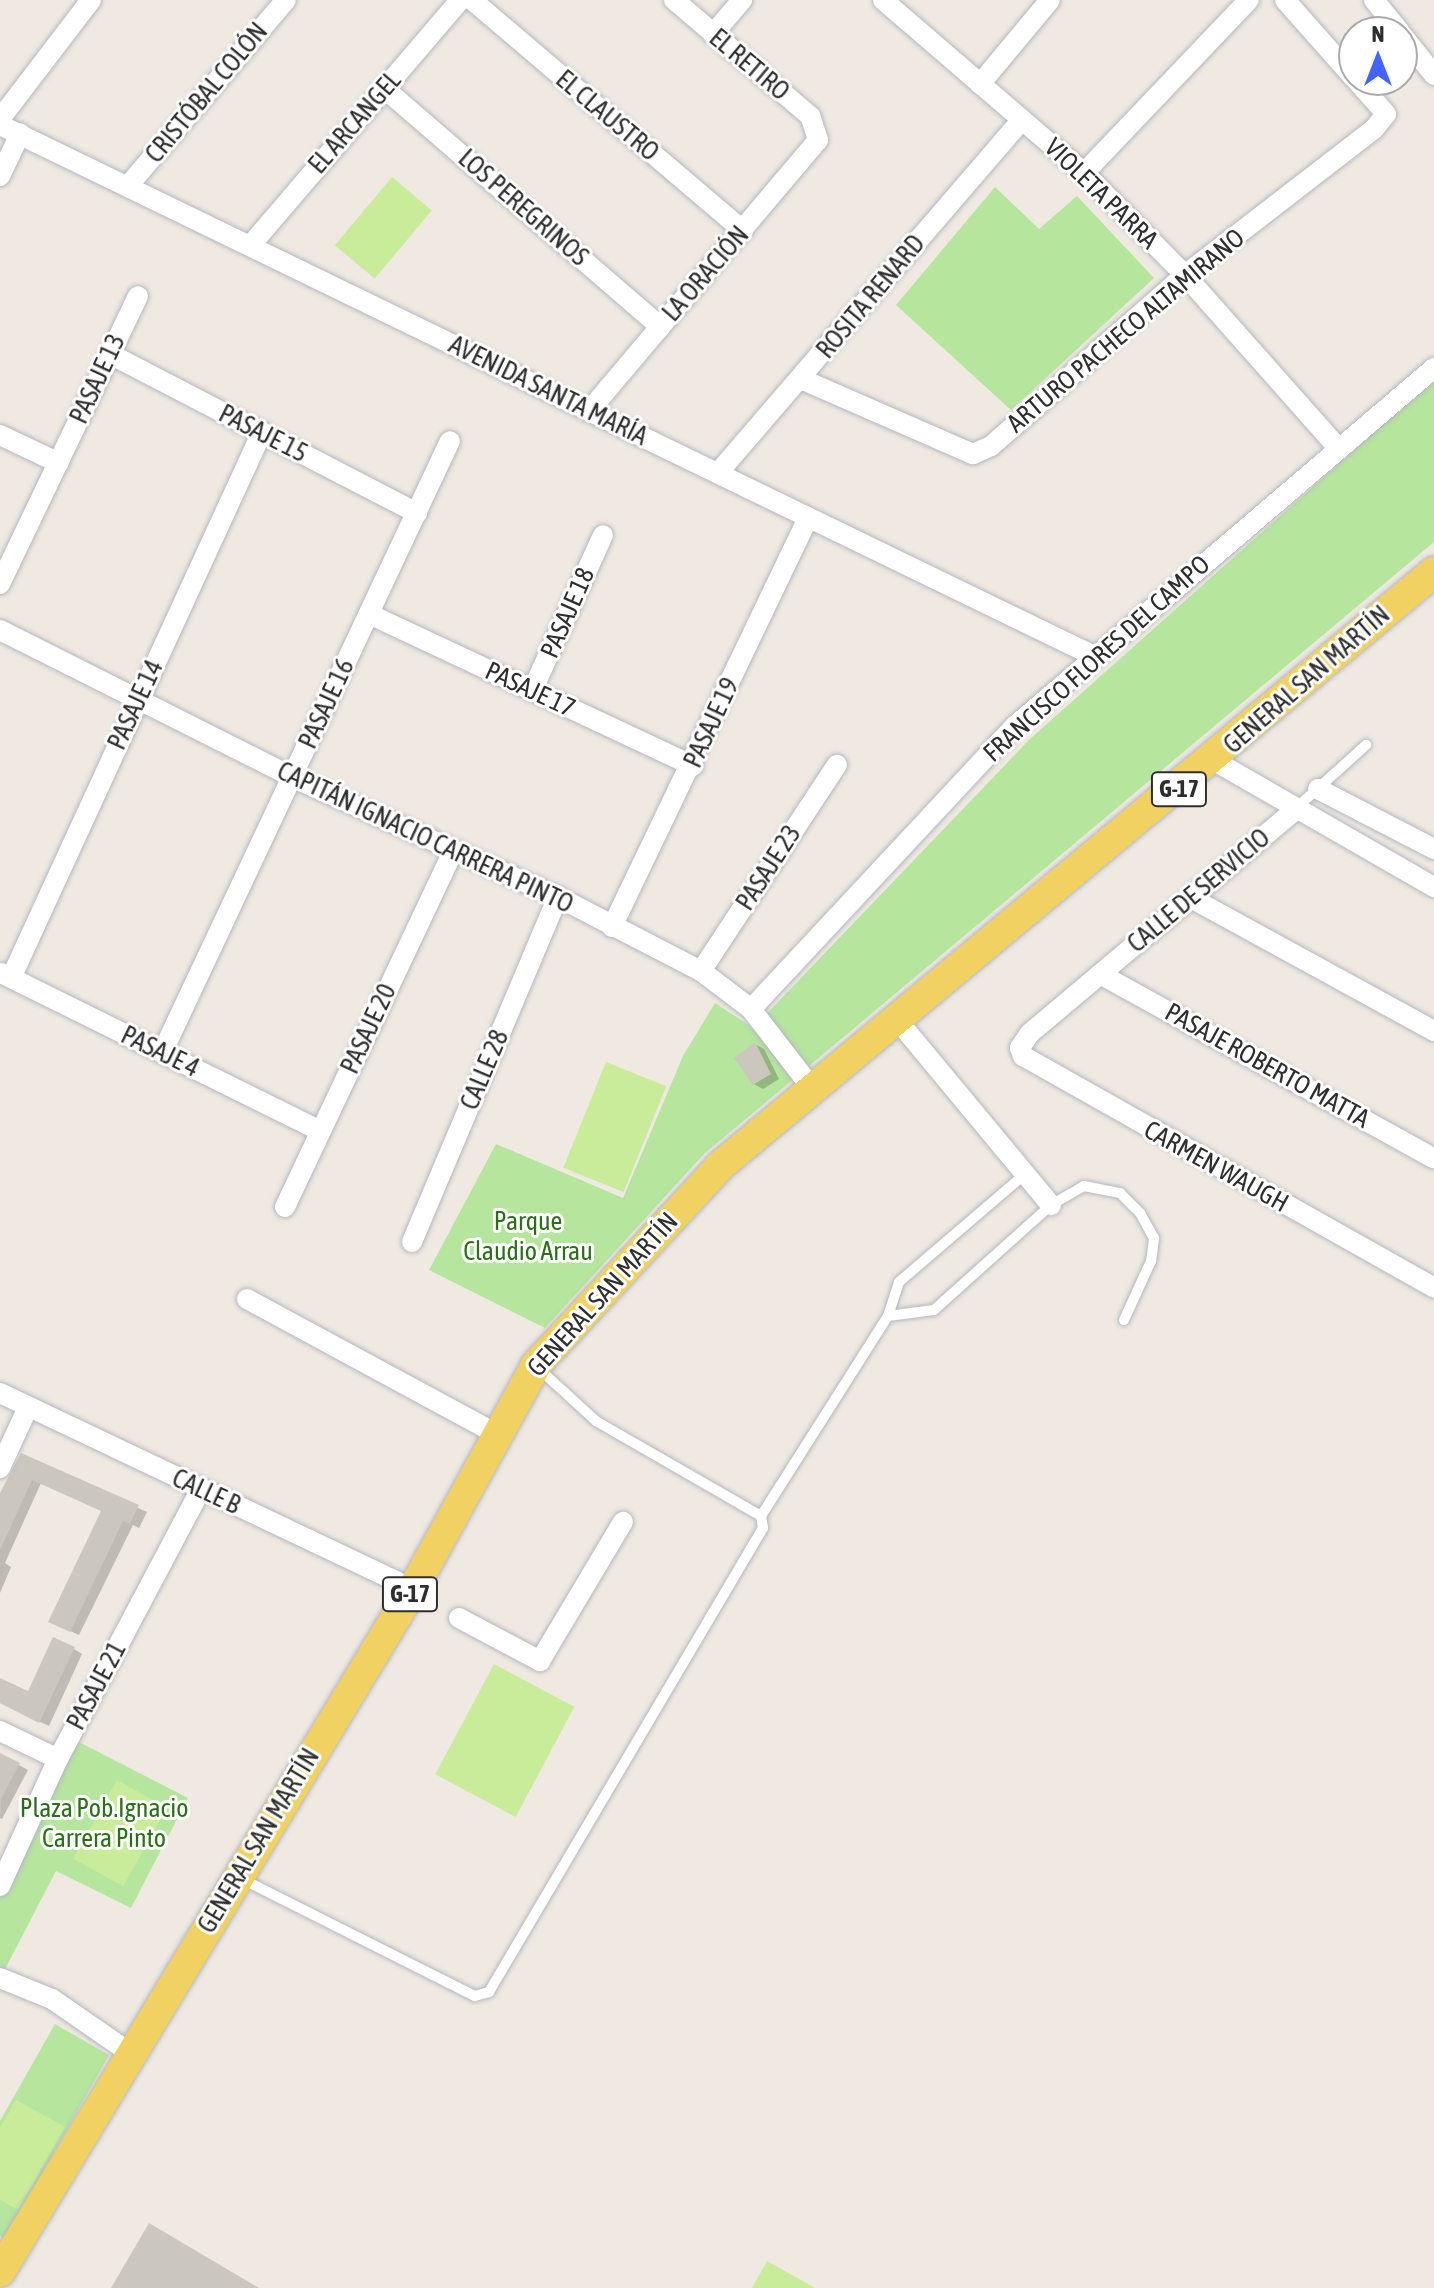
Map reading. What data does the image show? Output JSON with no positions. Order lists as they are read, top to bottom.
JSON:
{
  "streets": {
    "main road": ["GENERAL SAN MARTÍN", "G-17"],
    "street": [
      "EL RETIRO",
      "CRISTÓBAL COLÓN",
      "EL CLAUSTRO",
      "EL ARCANGEL",
      "VIOLETA PARRA",
      "LOS PEREGRINOS",
      "LA ORACIÓN",
      "ROSITA RENARD",
      "ARTURO PACHECO ALTAMIRANO",
      "PASAJE 13",
      "AVENIDA SANTA MARÍA",
      "PASAJE 15",
      "PASAJE 18",
      "FRANCISCO FLORES DEL CAMPO",
      "PASAJE 17",
      "PASAJE 16",
      "PASAJE 14",
      "PASAJE 19",
      "CAPITÁN IGNACIO CARRERA PINTO",
      "PASAJE 23",
      "CALLE DE SERVICIO",
      "PASAJE 20",
      "PASAJE 4",
      "PASAJE ROBERTO MATTA",
      "CALLE 28",
      "CARMEN WAUGH",
      "CALLE B",
      "PASAJE 21"
    ]
  },
  "crossings": [
    ["EL RETIRO", "LA ORACIÓN"],
    ["CRISTÓBAL COLÓN", "AVENIDA SANTA MARÍA"],
    ["EL CLAUSTRO", "LA ORACIÓN"],
    ["EL ARCANGEL", "LOS PEREGRINOS"],
    ["EL ARCANGEL", "AVENIDA SANTA MARÍA"],
    ["VIOLETA PARRA", "ROSITA RENARD"],
    ["VIOLETA PARRA", "ARTURO PACHECO ALTAMIRANO"],
    ["VIOLETA PARRA", "FRANCISCO FLORES DEL CAMPO"],
    ["LOS PEREGRINOS", "LA ORACIÓN"],
    ["LA ORACIÓN", "AVENIDA SANTA MARÍA"],
    ["ROSITA RENARD", "ARTURO PACHECO ALTAMIRANO"],
    ["ROSITA RENARD", "AVENIDA SANTA MARÍA"],
    ["PASAJE 13", "PASAJE 15"],
    ["AVENIDA SANTA MARÍA", "FRANCISCO FLORES DEL CAMPO"],
    ["AVENIDA SANTA MARÍA", "PASAJE 19"],
    ["PASAJE 15", "PASAJE 16"],
    ["PASAJE 15", "PASAJE 14"],
    ["PASAJE 18", "PASAJE 17"],
    ["FRANCISCO FLORES DEL CAMPO", "CAPITÁN IGNACIO CARRERA PINTO"],
    ["GENERAL SAN MARTÍN", "CAPITÁN IGNACIO CARRERA PINTO"],
    ["GENERAL SAN MARTÍN", "CALLE B"],
    ["PASAJE 17", "PASAJE 16"],
    ["PASAJE 17", "PASAJE 19"],
    ["PASAJE 16", "CAPITÁN IGNACIO CARRERA PINTO"],
    ["PASAJE 16", "PASAJE 4"],
    ["PASAJE 14", "CAPITÁN IGNACIO CARRERA PINTO"],
    ["PASAJE 14", "PASAJE 4"],
    ["PASAJE 19", "CAPITÁN IGNACIO CARRERA PINTO"],
    ["CAPITÁN IGNACIO CARRERA PINTO", "PASAJE 23"],
    ["CAPITÁN IGNACIO CARRERA PINTO", "PASAJE 20"],
    ["CAPITÁN IGNACIO CARRERA PINTO", "CALLE 28"],
    ["CALLE DE SERVICIO", "PASAJE ROBERTO MATTA"],
    ["CALLE DE SERVICIO", "CARMEN WAUGH"],
    ["PASAJE 20", "PASAJE 4"],
    ["CALLE B", "PASAJE 21"]
  ],
  "parks": ["Parque Claudio Arrau", "Plaza Pob.Ignacio Carrera Pinto"],
  "north": "top"
}
